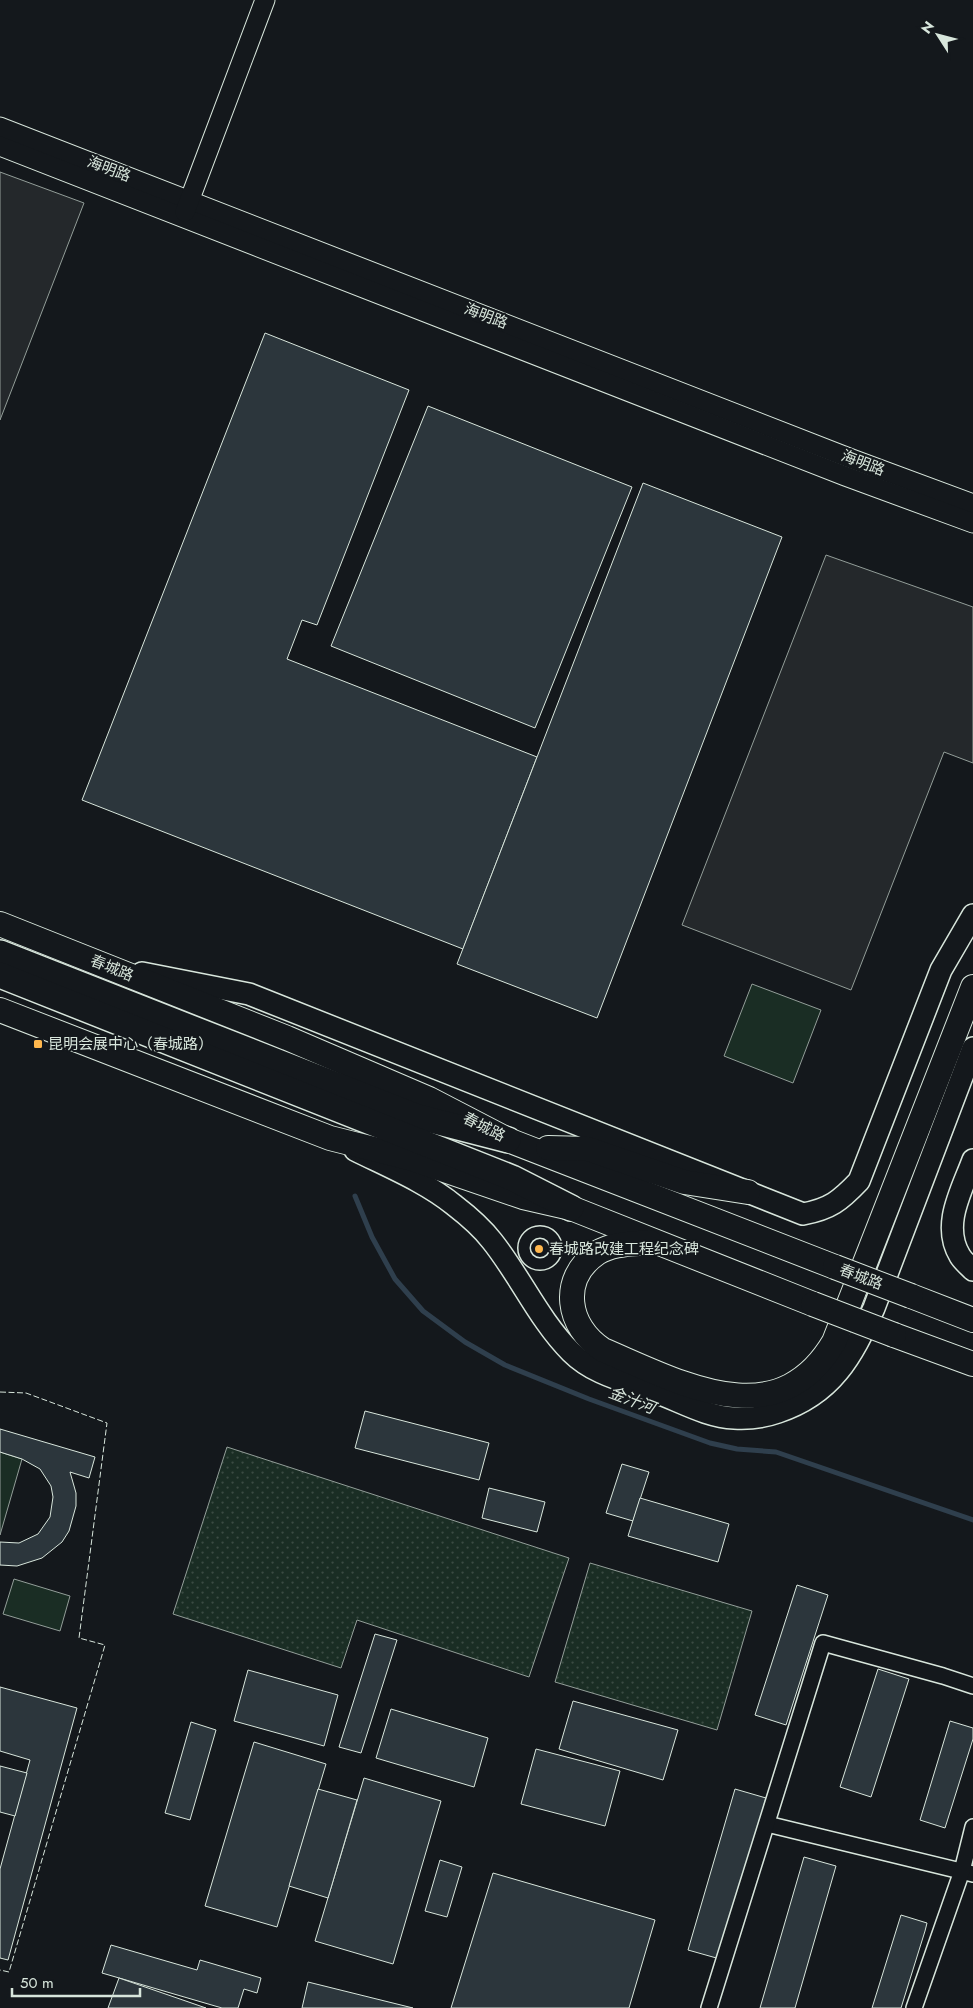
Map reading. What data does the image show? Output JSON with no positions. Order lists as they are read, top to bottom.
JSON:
{
  "streets": {
    "main road": ["春城路"],
    "street": ["海明路"]
  },
  "water": ["金汁河"],
  "places": {
    "transit": ["昆明会展中心（春城路）"],
    "other": ["春城路改建工程纪念碑"]
  },
  "scale_bar": "50 m",
  "north": "top left"
}
